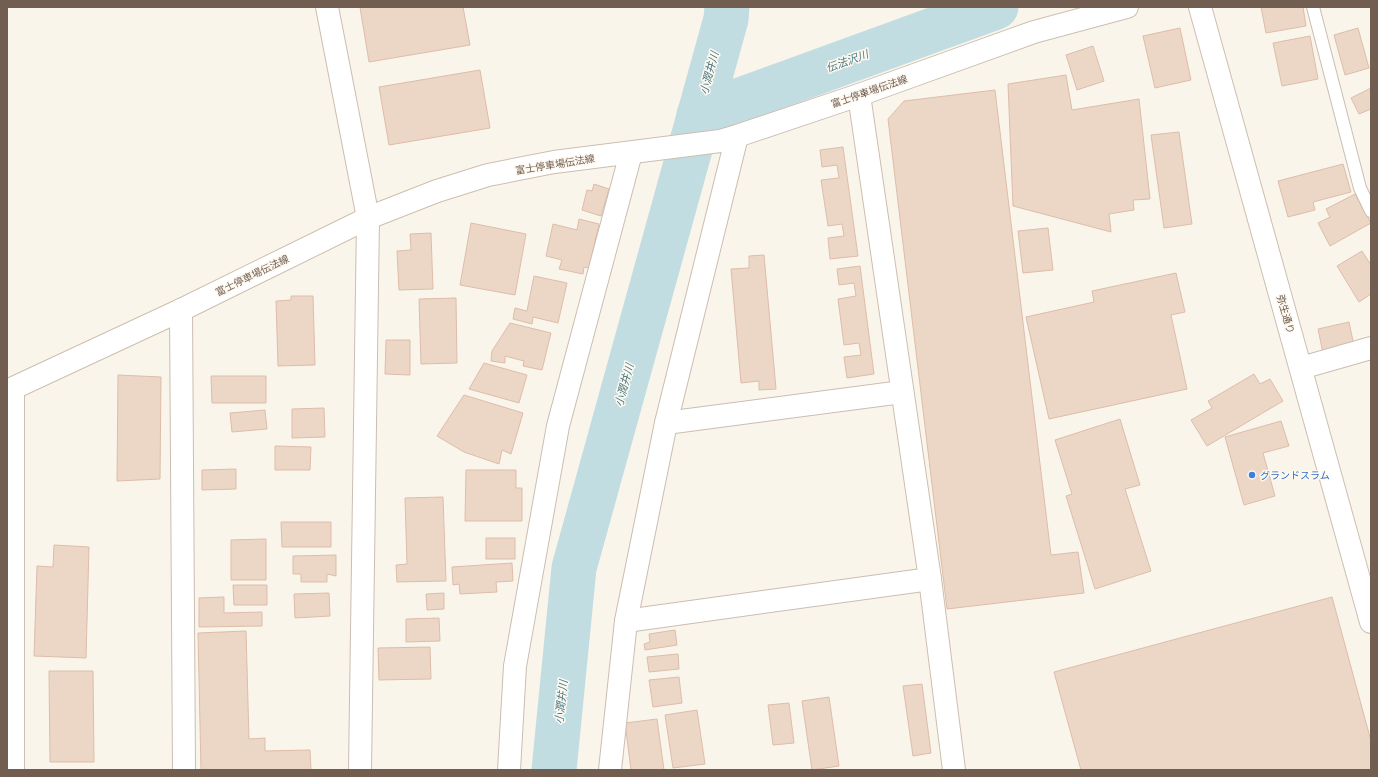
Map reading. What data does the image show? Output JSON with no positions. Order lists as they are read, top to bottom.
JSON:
{
  "streets": {
    "street": ["富士停車場伝法線", "弥生通り"]
  },
  "water": ["伝法沢川", "小潤井川"],
  "places": ["グランドスラム"]
}
